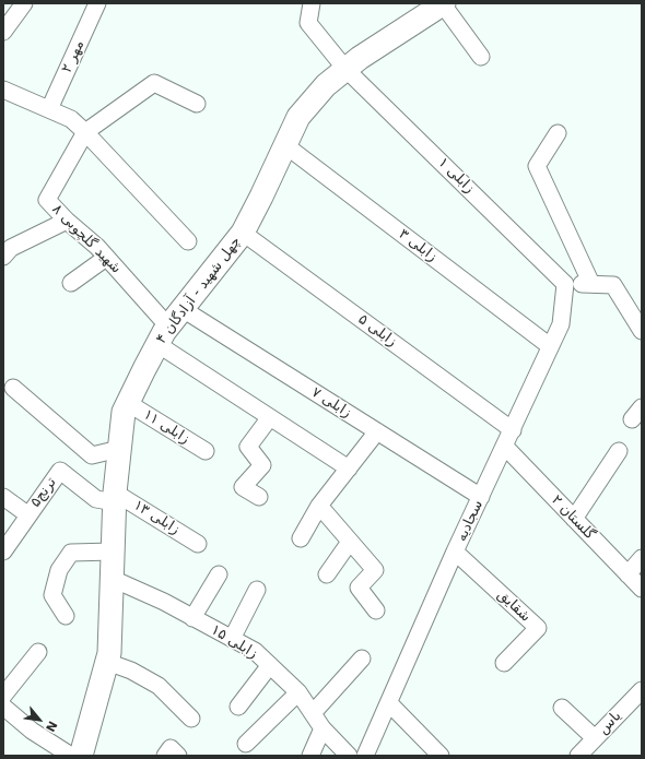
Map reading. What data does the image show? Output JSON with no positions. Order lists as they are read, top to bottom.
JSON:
{
  "streets": {
    "street": [
      "مهر ۲",
      "زابلی ۱",
      "شهید گلچوبی ۸",
      "زابلی ۳",
      "چهل شهید - آزادگان ۴",
      "زابلی ۵",
      "زابلی ۷",
      "زابلی ۱۱",
      "ترنج۵",
      "زابلی ۱۳",
      "گلستان ۲",
      "سجادیه",
      "شقایق",
      "زابلی ۱۵",
      "یاس"
    ]
  },
  "crossings": [
    ["زابلی ۱", "چهل شهید - آزادگان ۴"],
    ["زابلی ۱", "سجادیه"],
    ["شهید گلچوبی ۸", "چهل شهید - آزادگان ۴"],
    ["زابلی ۳", "چهل شهید - آزادگان ۴"],
    ["زابلی ۳", "سجادیه"],
    ["چهل شهید - آزادگان ۴", "زابلی ۵"],
    ["چهل شهید - آزادگان ۴", "زابلی ۷"],
    ["چهل شهید - آزادگان ۴", "زابلی ۱۱"],
    ["چهل شهید - آزادگان ۴", "زابلی ۱۳"],
    ["چهل شهید - آزادگان ۴", "زابلی ۱۵"],
    ["زابلی ۵", "سجادیه"],
    ["زابلی ۷", "سجادیه"],
    ["ترنج۵", "زابلی ۱۳"],
    ["گلستان ۲", "سجادیه"],
    ["سجادیه", "شقایق"]
  ],
  "north": "bottom right"
}
